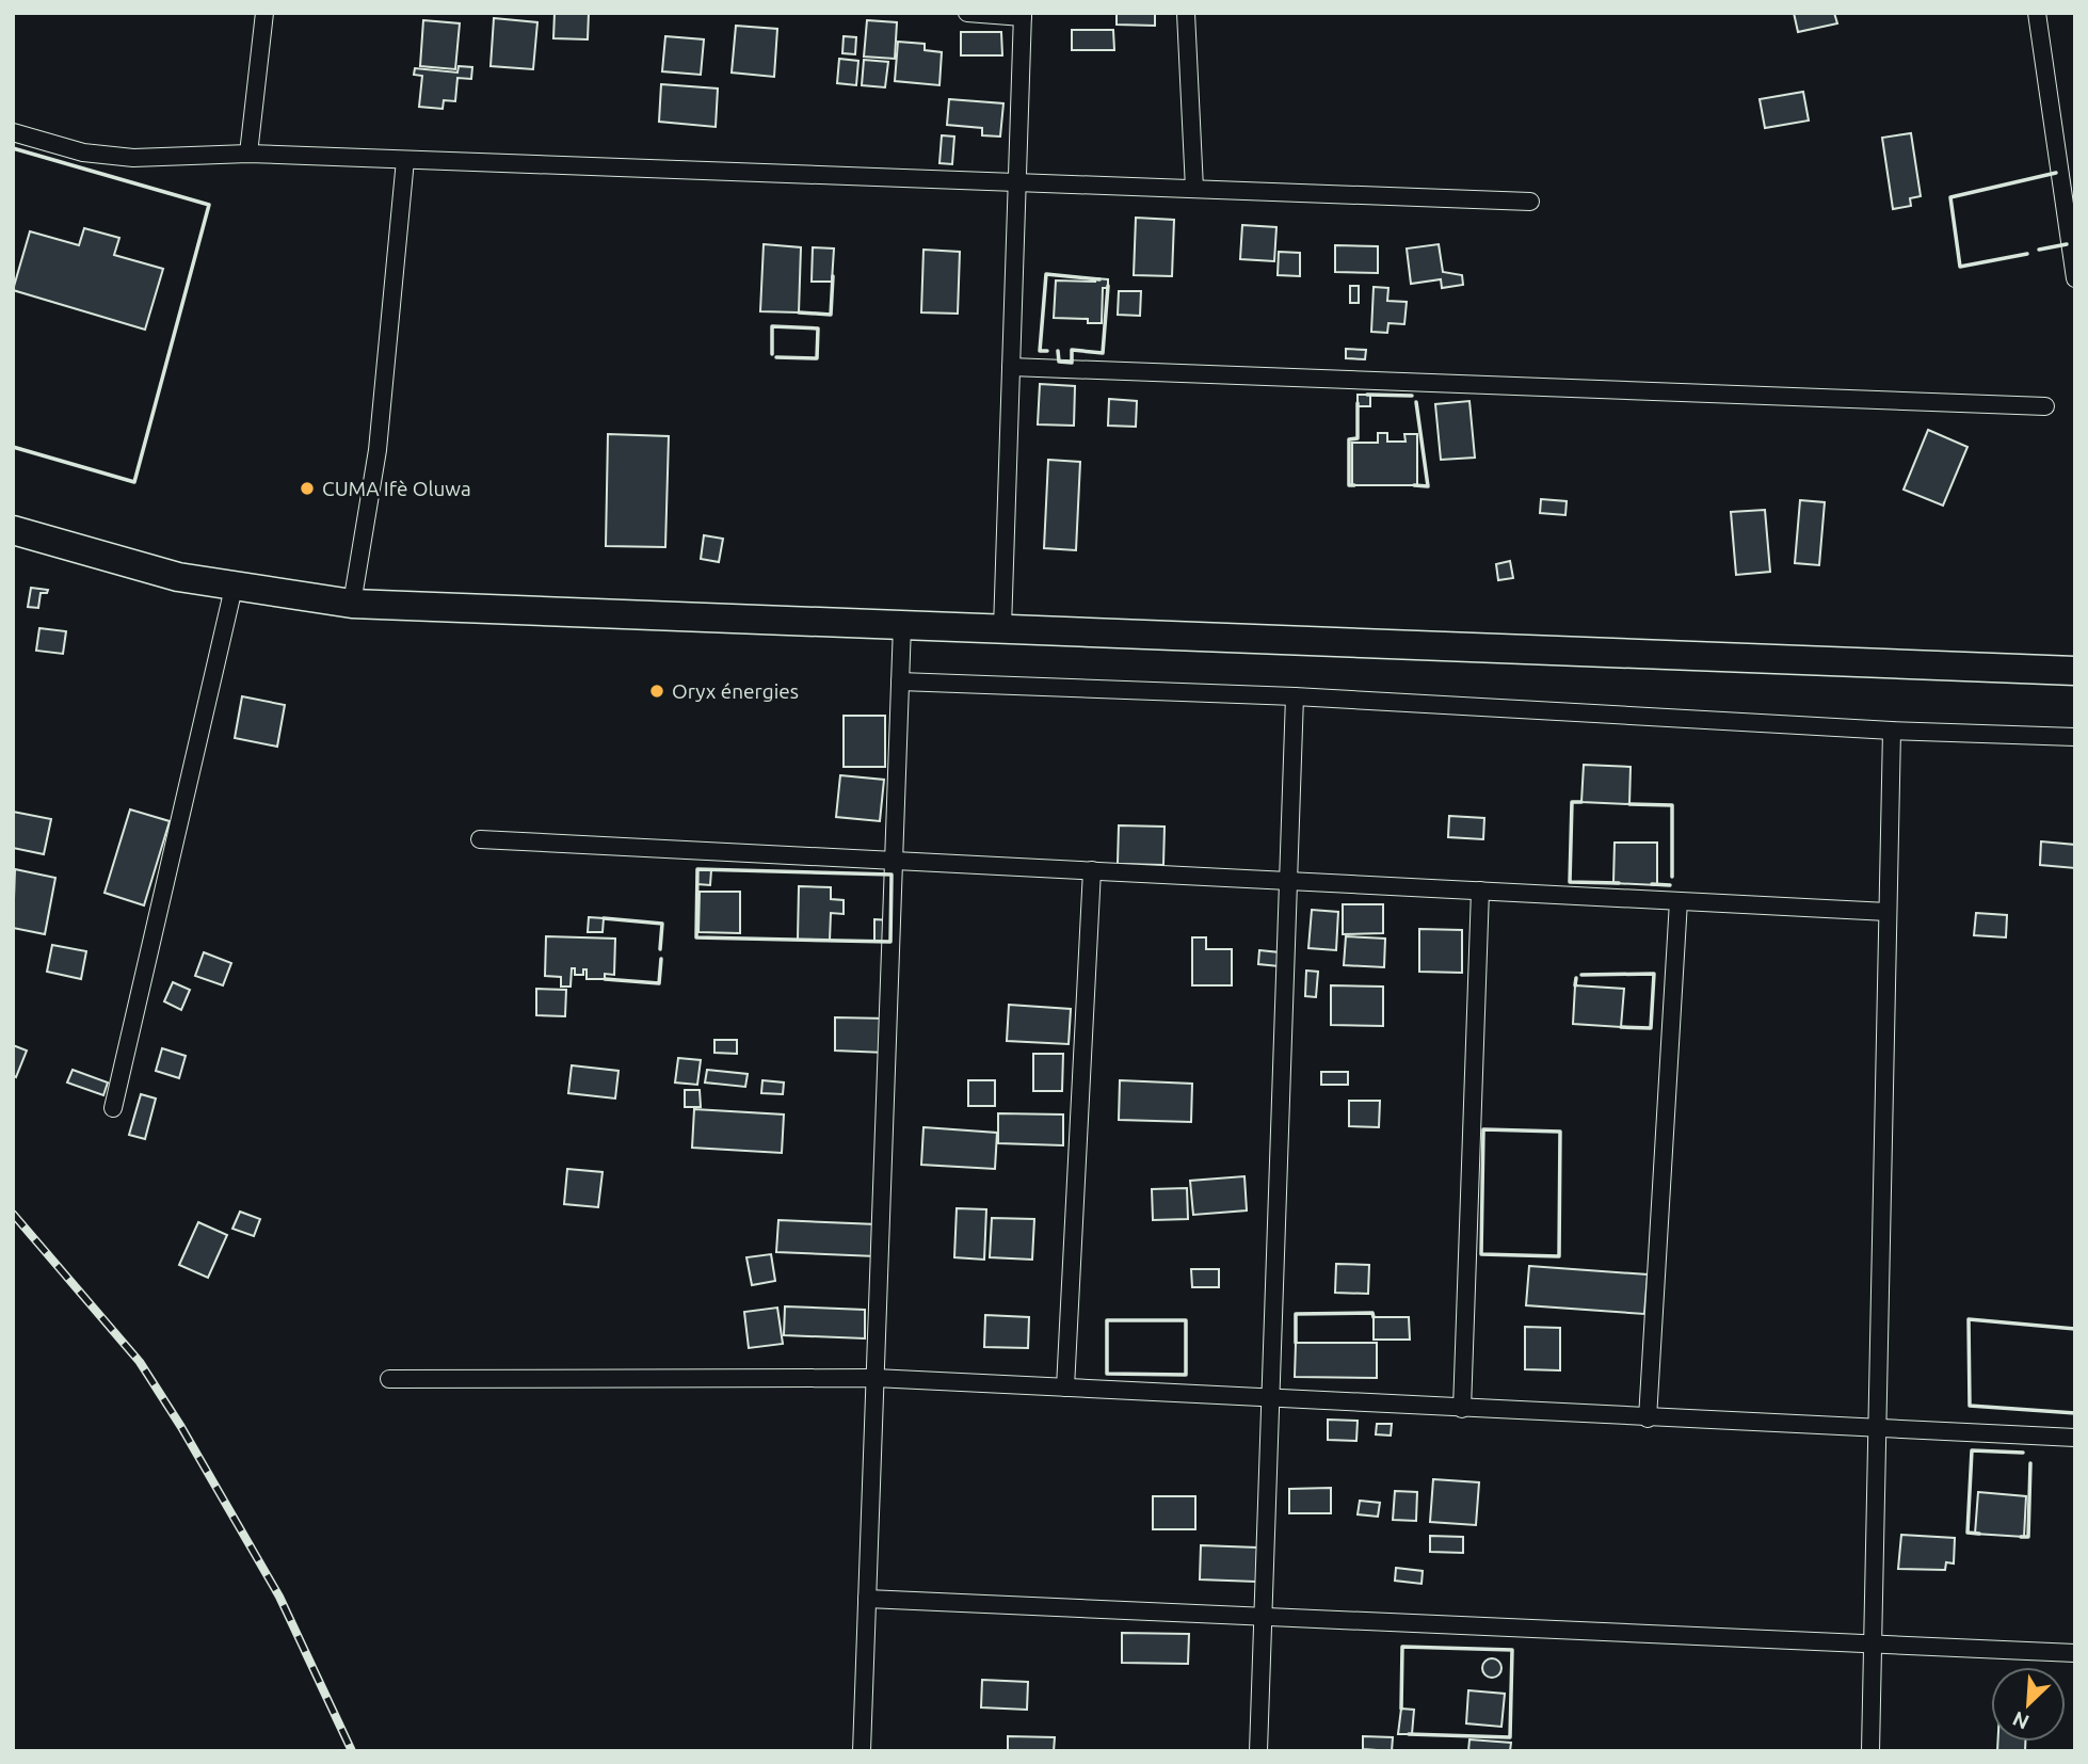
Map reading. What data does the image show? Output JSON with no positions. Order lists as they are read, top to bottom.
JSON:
{
  "places": ["CUMA Ifè Oluwa", "Oryx énergies"],
  "north": "bottom left"
}
